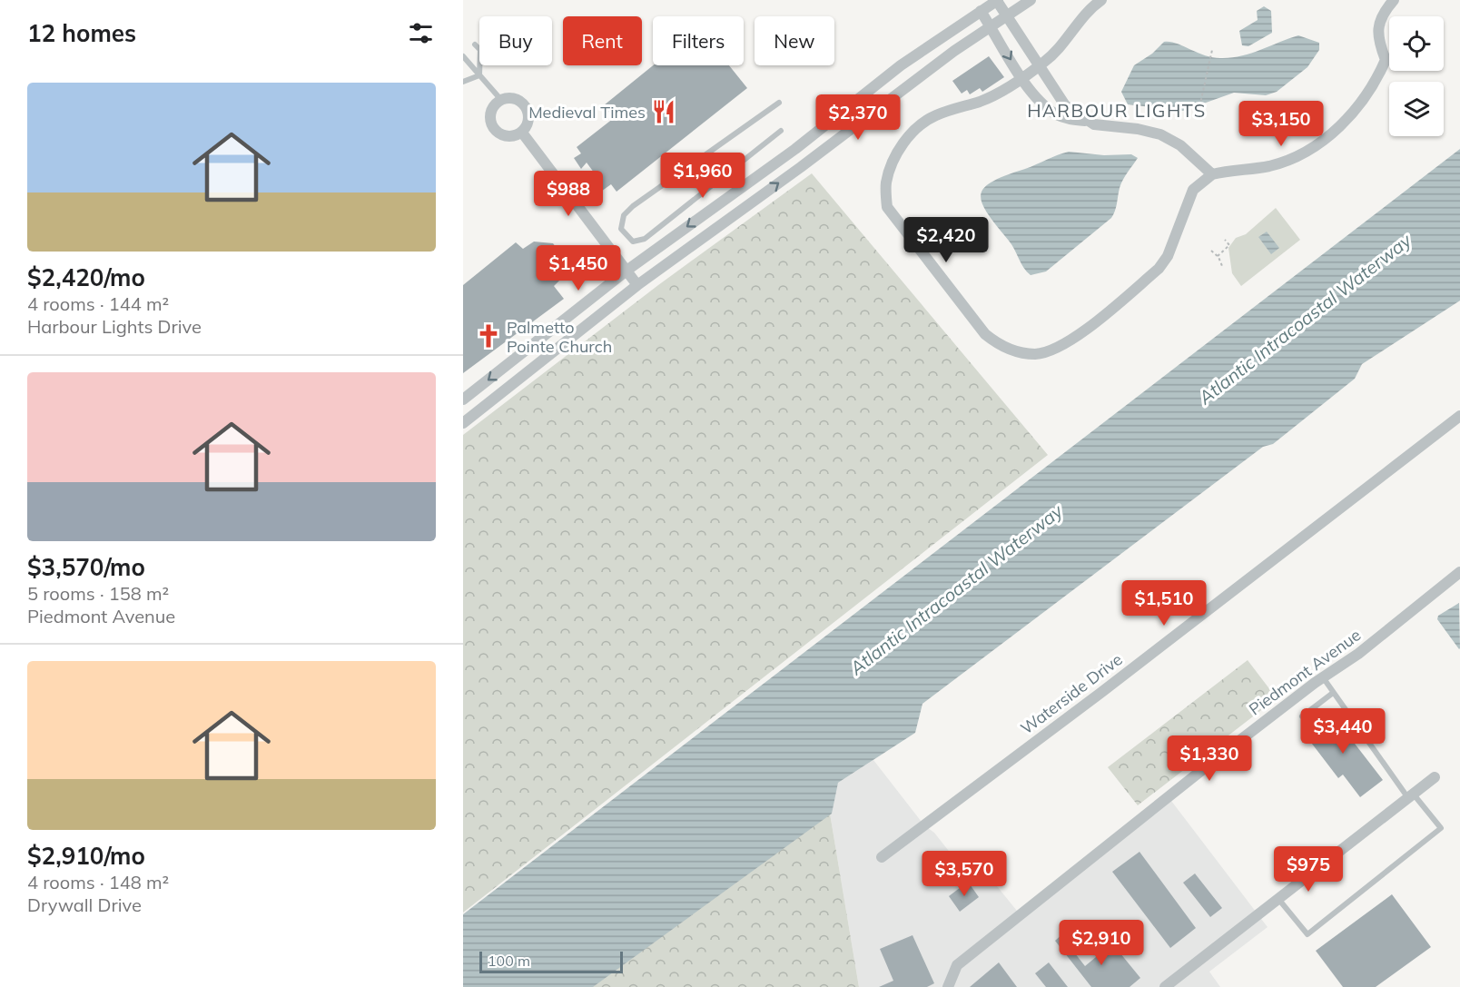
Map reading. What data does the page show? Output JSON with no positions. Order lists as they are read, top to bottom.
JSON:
{
  "streets": {
    "street": ["Piedmont Avenue", "Waterside Drive"]
  },
  "districts": ["HARBOUR LIGHTS"],
  "water": ["Atlantic Intracoastal Waterway"],
  "places": {
    "restaurant": ["Medieval Times"],
    "church": ["Palmetto Pointe Church"]
  },
  "scale_bar": "100 m",
  "page": {
    "heading": "12 homes",
    "chip": [
      "Buy",
      "Rent",
      "Filters",
      "New"
    ],
    "list": [
      {
        "name": "$2,420/mo",
        "note": "4 rooms · 144 m² · Harbour Lights Drive"
      },
      {
        "name": "$3,570/mo",
        "note": "5 rooms · 158 m² · Piedmont Avenue"
      },
      {
        "name": "$2,910/mo",
        "note": "4 rooms · 148 m² · Drywall Drive"
      }
    ],
    "price": [
      "$2,370",
      "$3,150",
      "$1,960",
      "$988",
      "$2,420",
      "$1,450",
      "$1,510",
      "$3,440",
      "$1,330",
      "$975",
      "$3,570",
      "$2,910"
    ],
    "scale": "100 m"
  }
}
